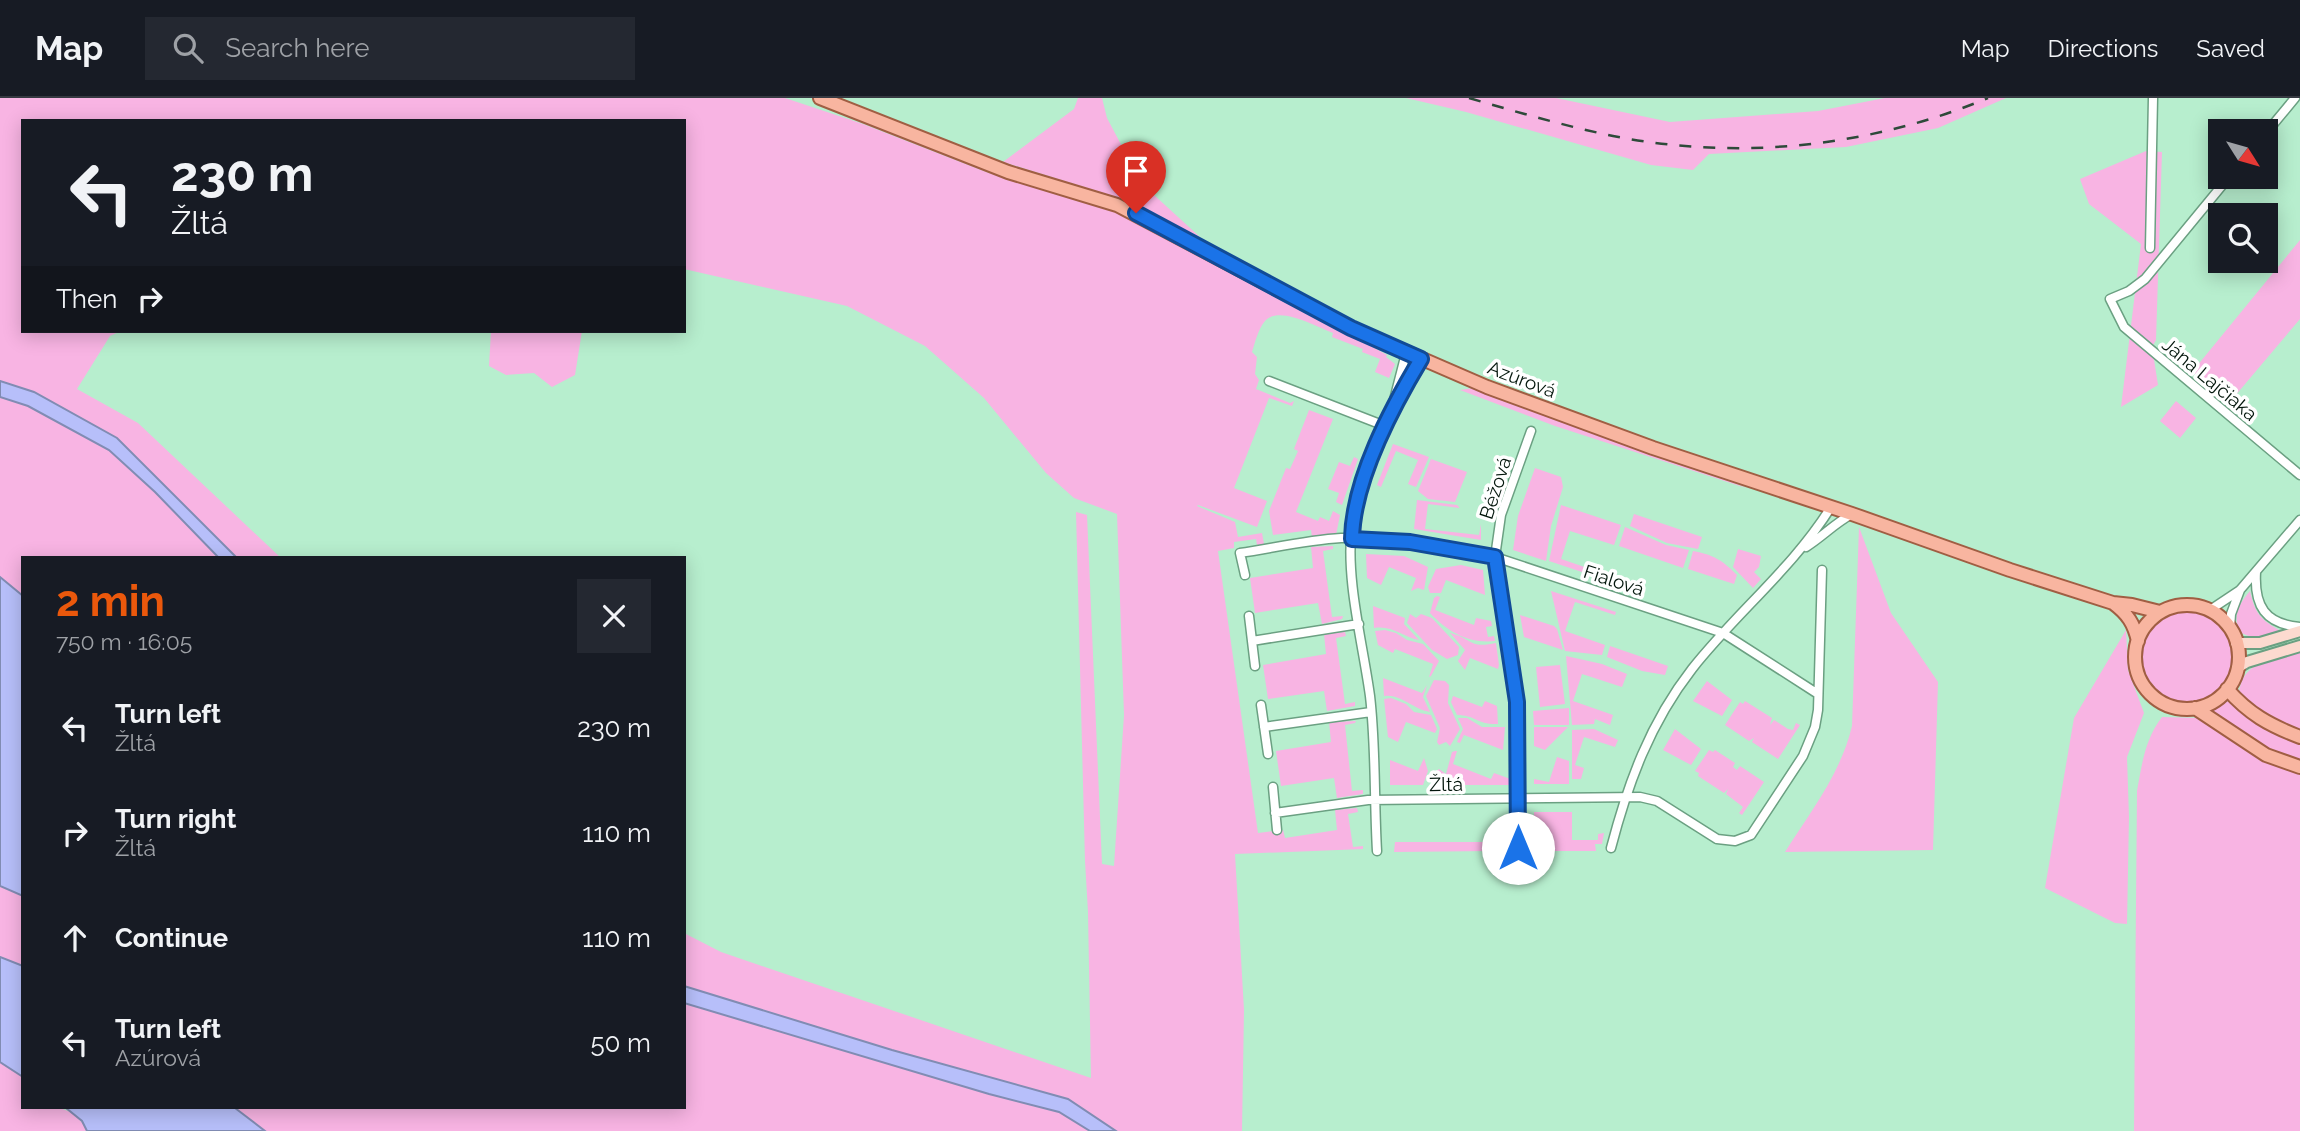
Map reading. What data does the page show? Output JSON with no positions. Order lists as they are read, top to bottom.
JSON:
{
  "streets": {
    "main road": ["Azúrová"],
    "street": [
      "Jána Lajčiaka",
      "Béžová",
      "Fialová",
      "Žltá"
    ]
  },
  "crossings": [
    ["Béžová", "Fialová"],
    ["Béžová", "Žltá"]
  ],
  "north": "bottom right",
  "page": {
    "header": "Map",
    "search": "Search here",
    "nav": ["Map", "Directions", "Saved"],
    "turn": ["230 m", "Žltá"],
    "then": "Then",
    "heading": ["2 min", "750 m · 16:05"],
    "list": [
      {
        "name": "Turn left",
        "note": "Žltá",
        "value": "230 m"
      },
      {
        "name": "Turn right",
        "note": "Žltá",
        "value": "110 m"
      },
      {
        "name": "Continue",
        "value": "110 m"
      },
      {
        "name": "Turn left",
        "note": "Azúrová",
        "value": "50 m"
      }
    ]
  }
}
